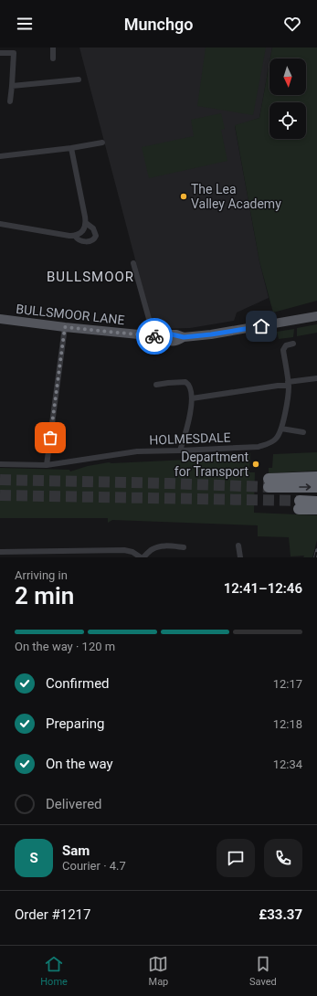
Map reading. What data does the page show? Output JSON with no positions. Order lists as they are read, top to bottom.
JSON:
{
  "streets": {
    "main road": ["BULLSMOOR LANE"],
    "street": ["HOLMESDALE"]
  },
  "districts": ["BULLSMOOR"],
  "places": ["The Lea Valley Academy", "Department for Transport"],
  "north": "bottom",
  "page": {
    "header": "Munchgo",
    "heading": ["2 min", "Arriving in", "12:41–12:46"],
    "panel": [
      "Sam",
      "Courier · 4.7",
      "Order #1217",
      "£33.37"
    ],
    "bar": "On the way · 120 m",
    "list": [
      ["Confirmed", "12:17"],
      ["Preparing", "12:18"],
      ["On the way", "12:34"],
      "Delivered"
    ],
    "round": "S",
    "tabs": ["Home", "Map", "Saved"]
  }
}
